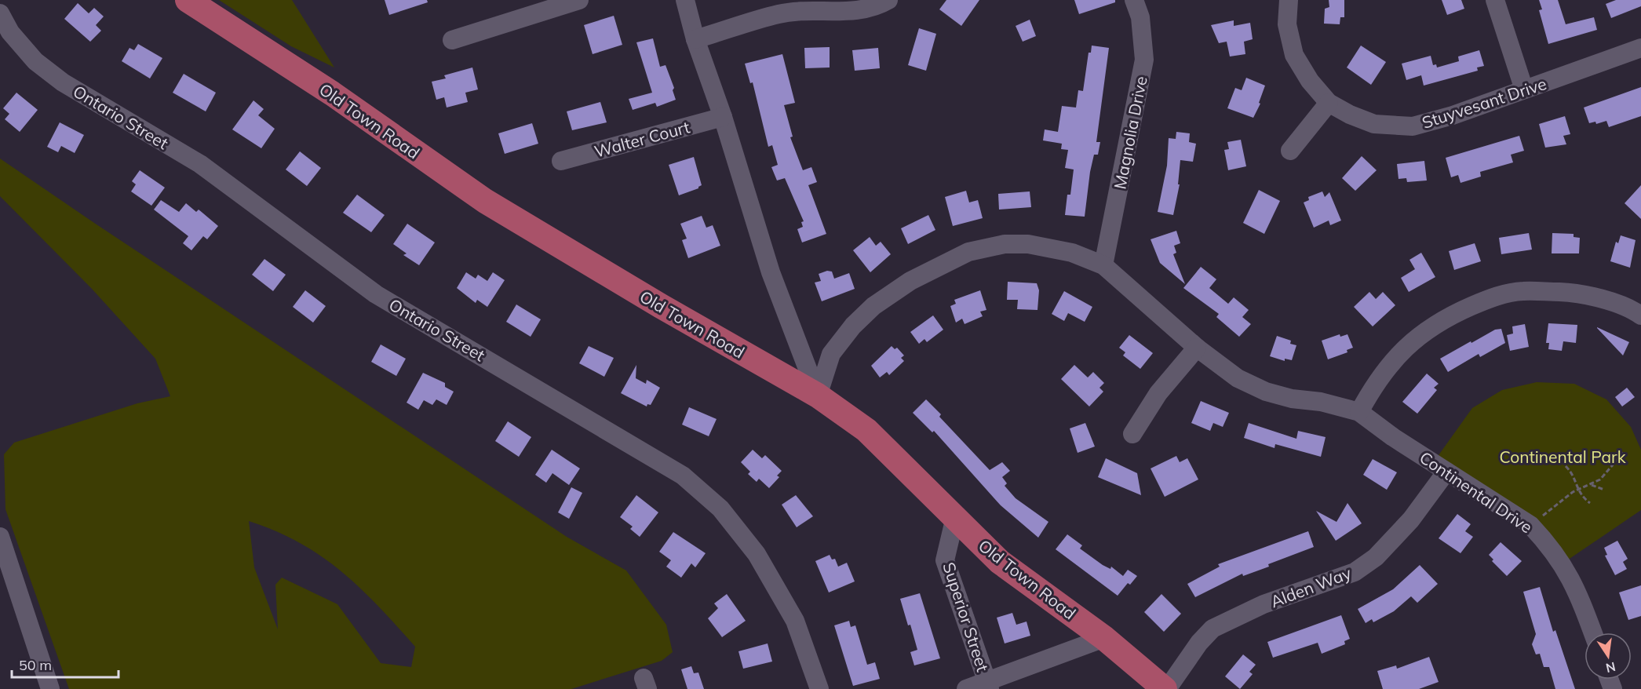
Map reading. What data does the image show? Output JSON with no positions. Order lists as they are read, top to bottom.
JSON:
{
  "streets": {
    "main road": ["Old Town Road"],
    "street": [
      "Stuyvesant Drive",
      "Ontario Street",
      "Magnolia Drive",
      "Walter Court",
      "Continental Drive",
      "Alden Way",
      "Superior Street"
    ]
  },
  "crossings": [
    ["Old Town Road", "Alden Way"],
    ["Old Town Road", "Superior Street"],
    ["Continental Drive", "Alden Way"]
  ],
  "parks": ["Continental Park"],
  "scale_bar": "50 m",
  "north": "bottom"
}
